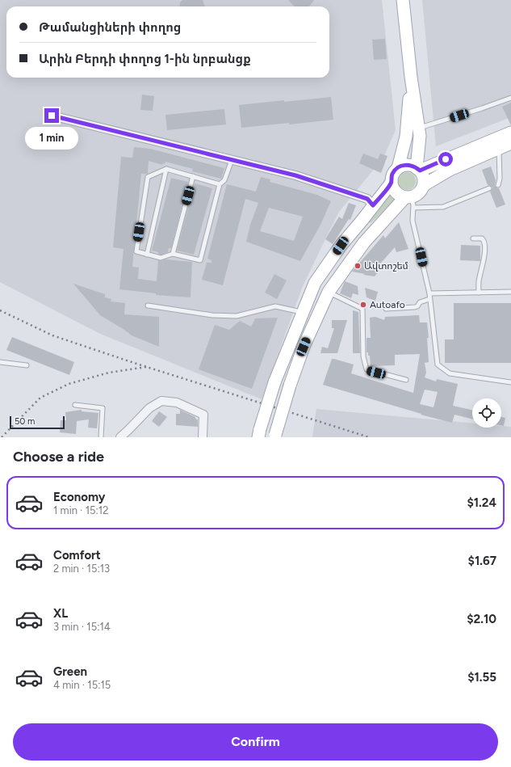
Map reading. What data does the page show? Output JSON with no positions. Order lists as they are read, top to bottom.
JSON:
{
  "places": ["Ավտոշեմ", "Autoafo"],
  "scale_bar": "50 m",
  "page": {
    "banner": ["Թամանցիների փողոց", "Արին Բերդի փողոց 1-ին նրբանցք"],
    "bubble": "1 min",
    "scale": "50 m",
    "heading": "Choose a ride",
    "list": [
      {
        "name": "Economy",
        "note": "1 min · 15:12",
        "value": "$1.24"
      },
      {
        "name": "Comfort",
        "note": "2 min · 15:13",
        "value": "$1.67"
      },
      {
        "name": "XL",
        "note": "3 min · 15:14",
        "value": "$2.10"
      },
      {
        "name": "Green",
        "note": "4 min · 15:15",
        "value": "$1.55"
      }
    ],
    "buttons": "Confirm"
  }
}
